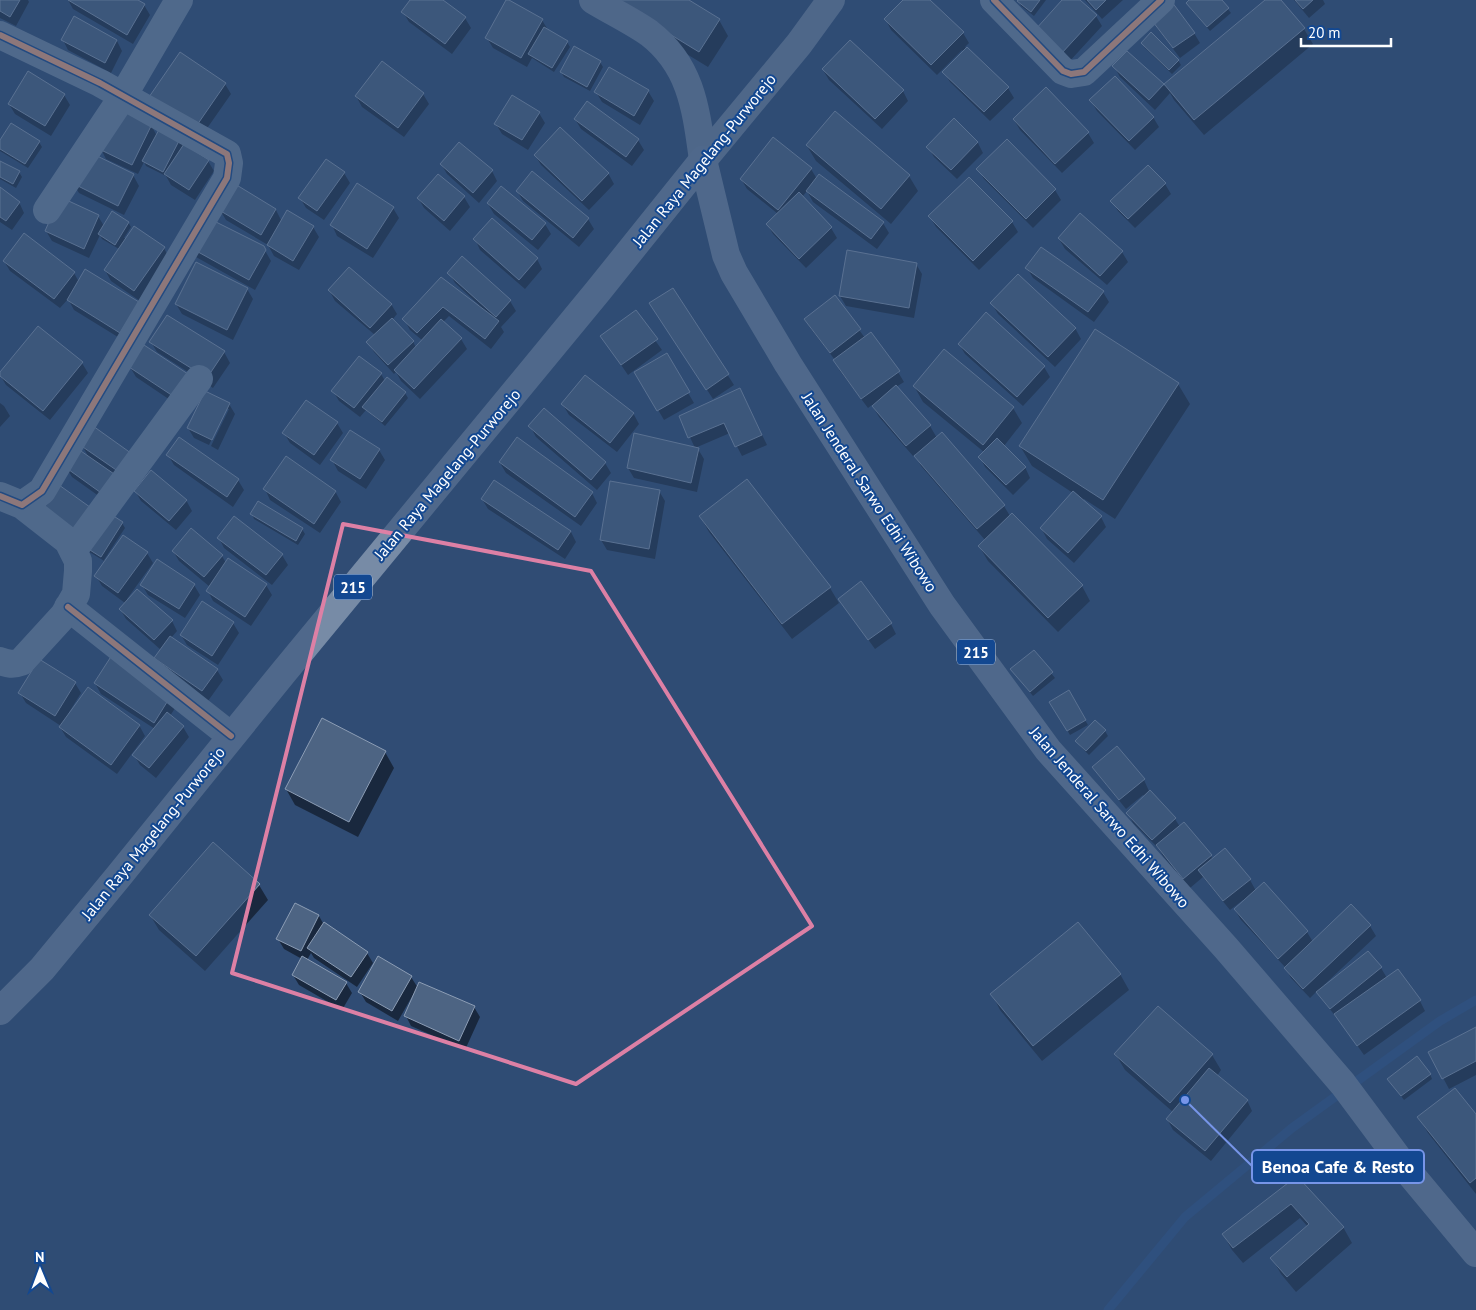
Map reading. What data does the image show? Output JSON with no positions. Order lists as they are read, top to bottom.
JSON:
{
  "streets": {
    "main road": ["Jalan Raya Magelang-Purworejo", "Jalan Jenderal Sarwo Edhi Wibowo", "215"]
  },
  "crossings": [
    ["Jalan Raya Magelang-Purworejo", "Jalan Jenderal Sarwo Edhi Wibowo"]
  ],
  "places": ["Benoa Cafe & Resto"],
  "scale_bar": "20 m",
  "north": "top"
}
